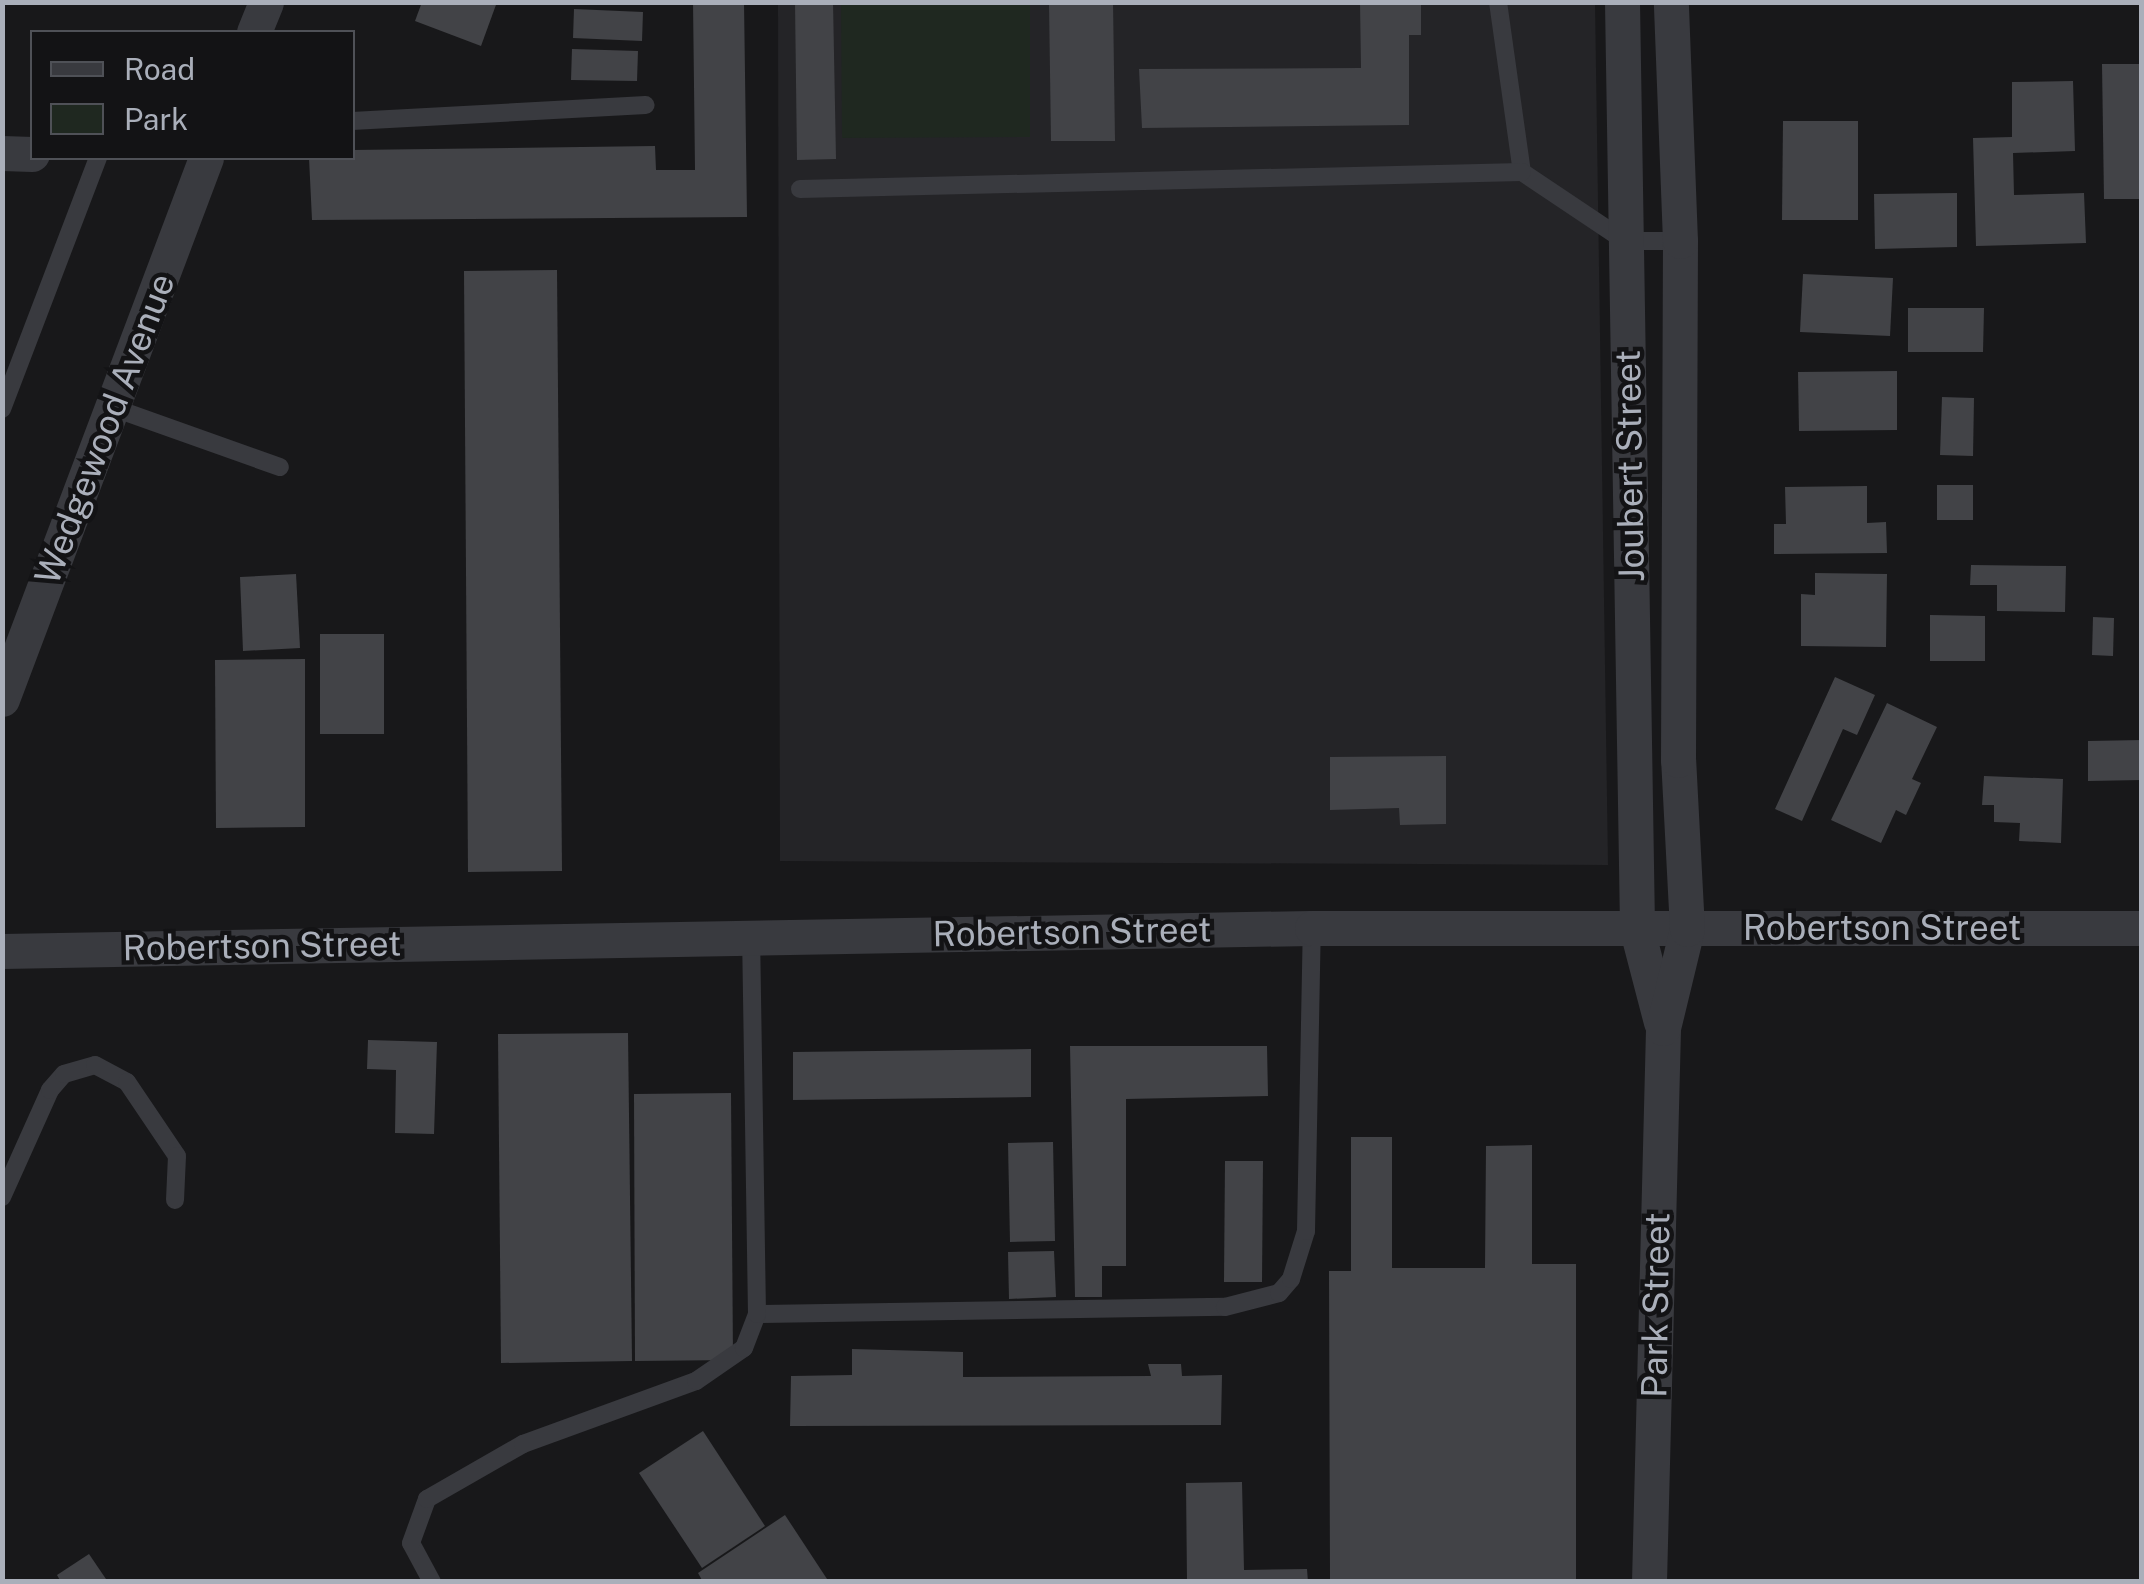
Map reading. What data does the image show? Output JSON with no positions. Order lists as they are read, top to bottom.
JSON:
{
  "streets": {
    "street": [
      "Wedgewood Avenue",
      "Joubert Street",
      "Robertson Street",
      "Park Street"
    ]
  },
  "crossings": [
    ["Joubert Street", "Robertson Street"],
    ["Joubert Street", "Park Street"],
    ["Robertson Street", "Park Street"]
  ],
  "legend": ["Road", "Park"]
}
